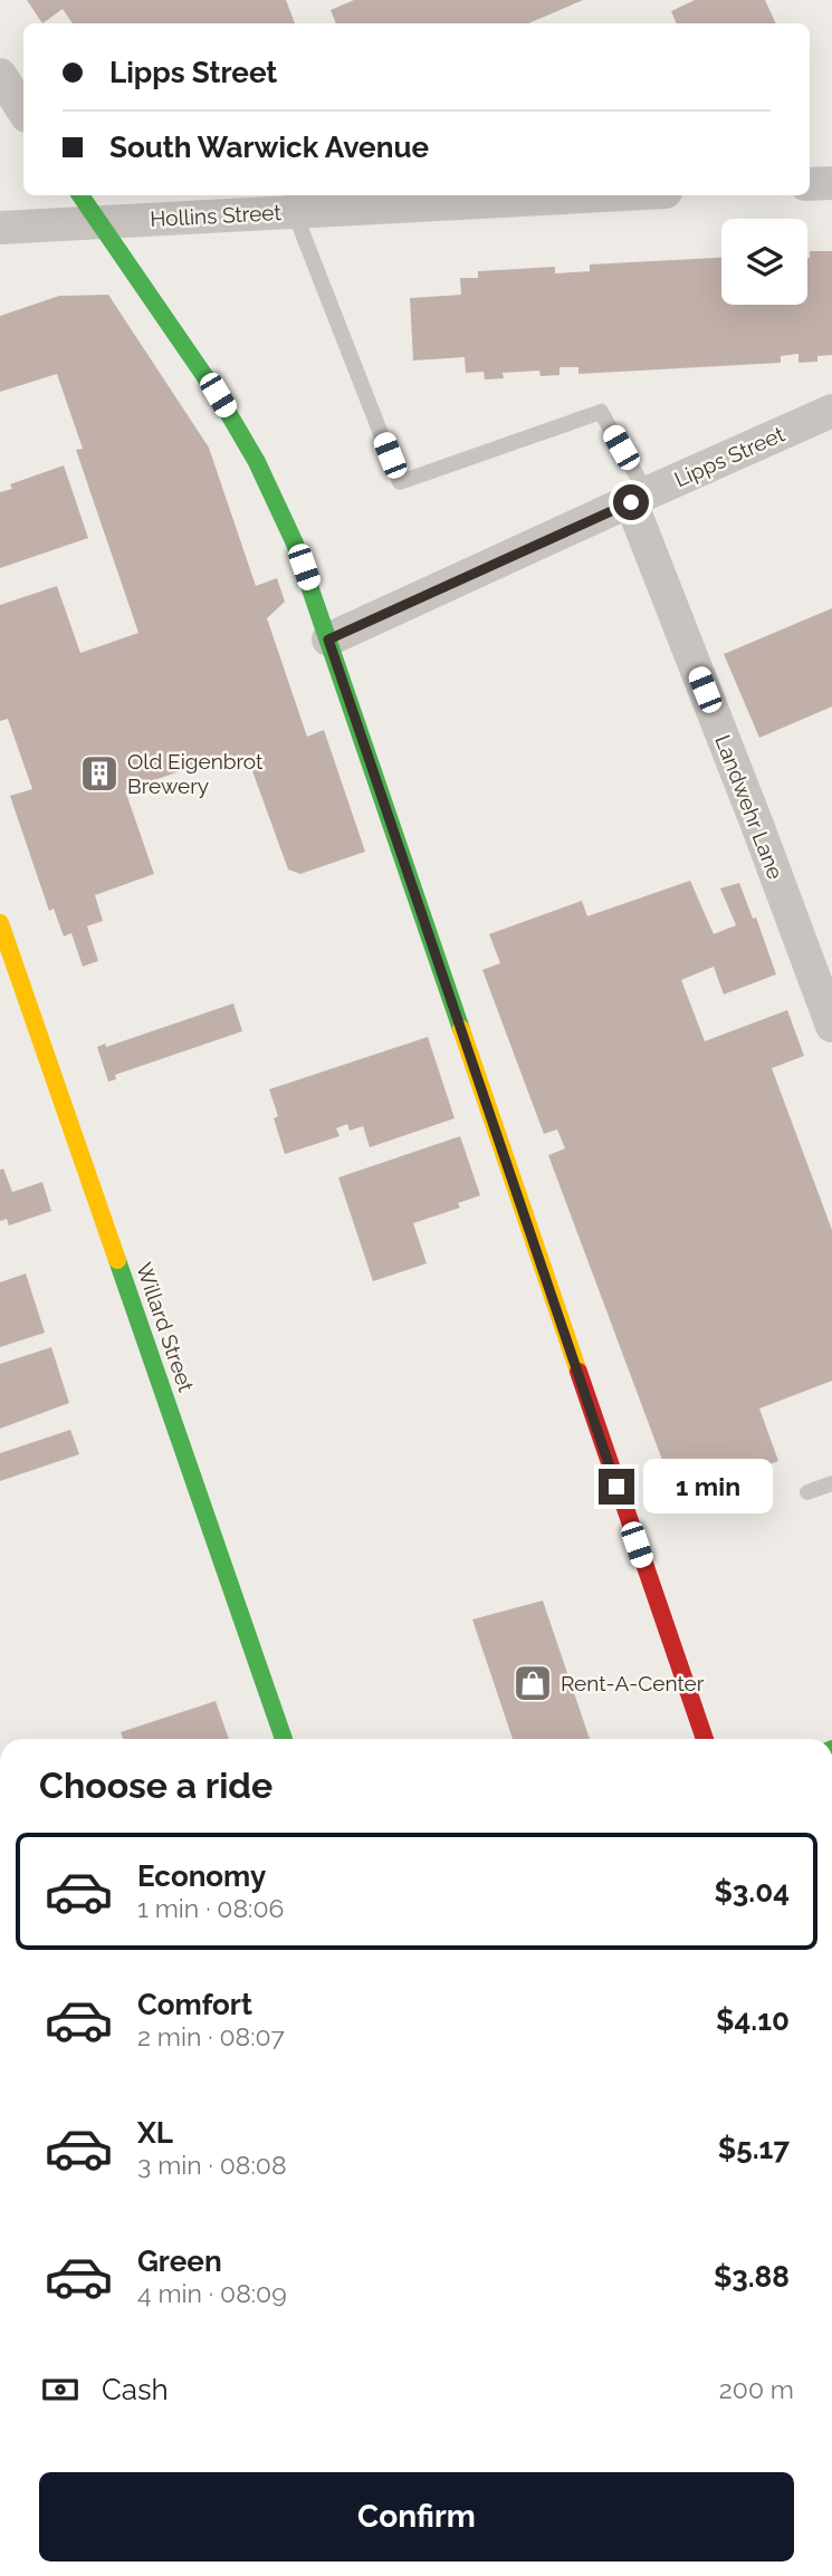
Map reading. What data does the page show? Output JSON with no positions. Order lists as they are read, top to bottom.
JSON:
{
  "streets": {
    "street": [
      "Hollins Street",
      "Lipps Street",
      "Landwehr Lane",
      "Willard Street"
    ]
  },
  "crossings": [
    ["Lipps Street", "Landwehr Lane"]
  ],
  "places": {
    "building": ["Old Eigenbrot Brewery"],
    "shop": ["Rent-A-Center"]
  },
  "page": {
    "banner": ["Lipps Street", "South Warwick Avenue"],
    "bubble": "1 min",
    "heading": "Choose a ride",
    "list": [
      {
        "name": "Economy",
        "note": "1 min · 08:06",
        "value": "$3.04"
      },
      {
        "name": "Comfort",
        "note": "2 min · 08:07",
        "value": "$4.10"
      },
      {
        "name": "XL",
        "note": "3 min · 08:08",
        "value": "$5.17"
      },
      {
        "name": "Green",
        "note": "4 min · 08:09",
        "value": "$3.88"
      }
    ],
    "pay": ["Cash", "200 m"],
    "buttons": "Confirm"
  }
}
